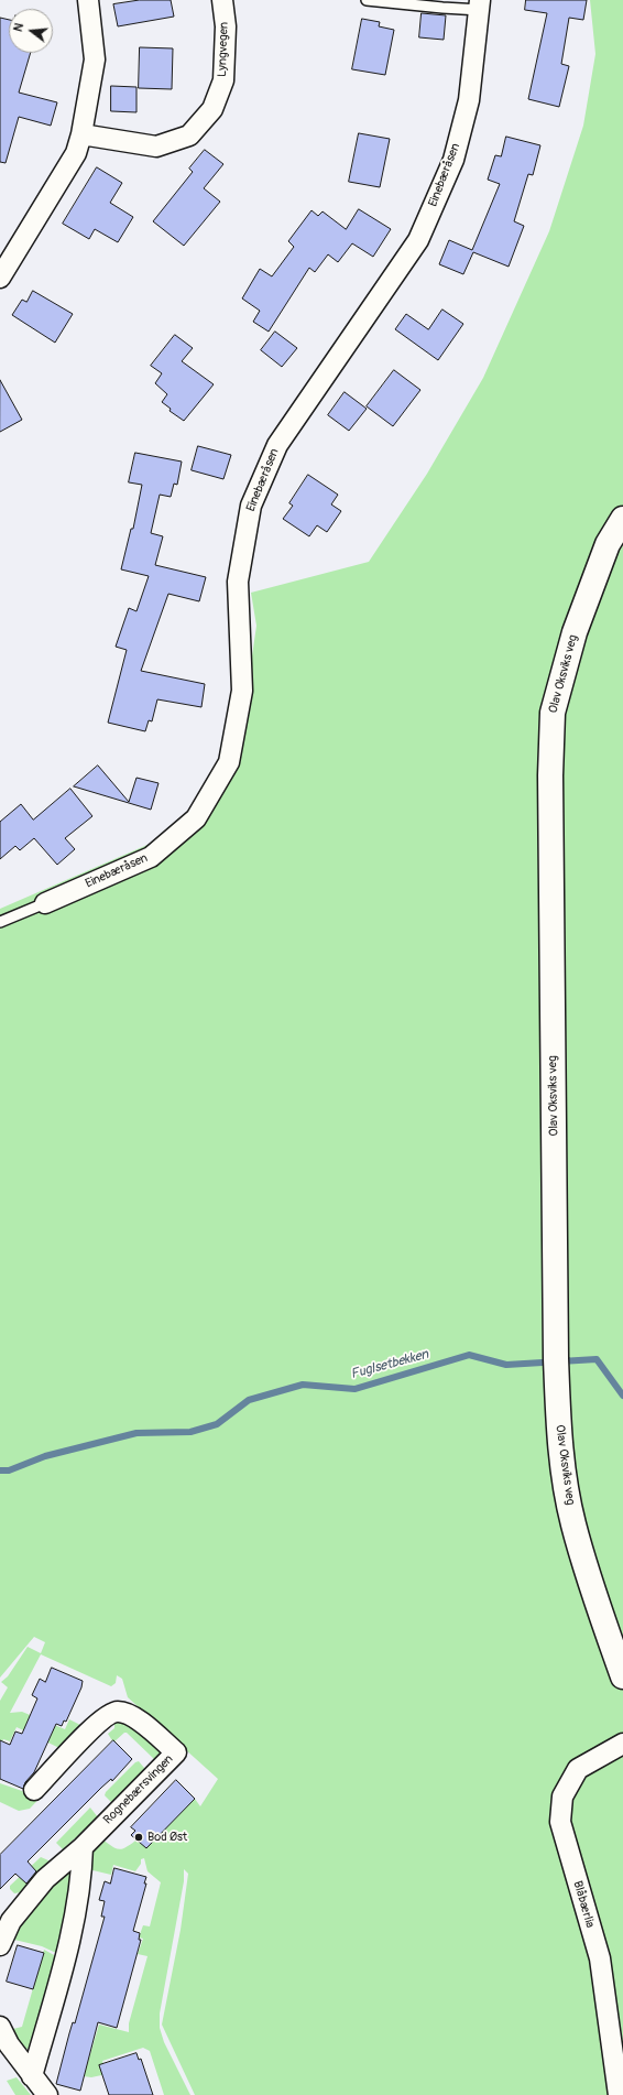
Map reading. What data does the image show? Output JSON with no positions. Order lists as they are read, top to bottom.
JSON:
{
  "streets": {
    "street": [
      "Lyngvegen",
      "Einebæråsen",
      "Olav Oksviks veg",
      "Rognebærsvingen",
      "Blåbærlia"
    ]
  },
  "water": ["Fuglsetbekken"],
  "places": ["Bod Øst"],
  "north": "left"
}
